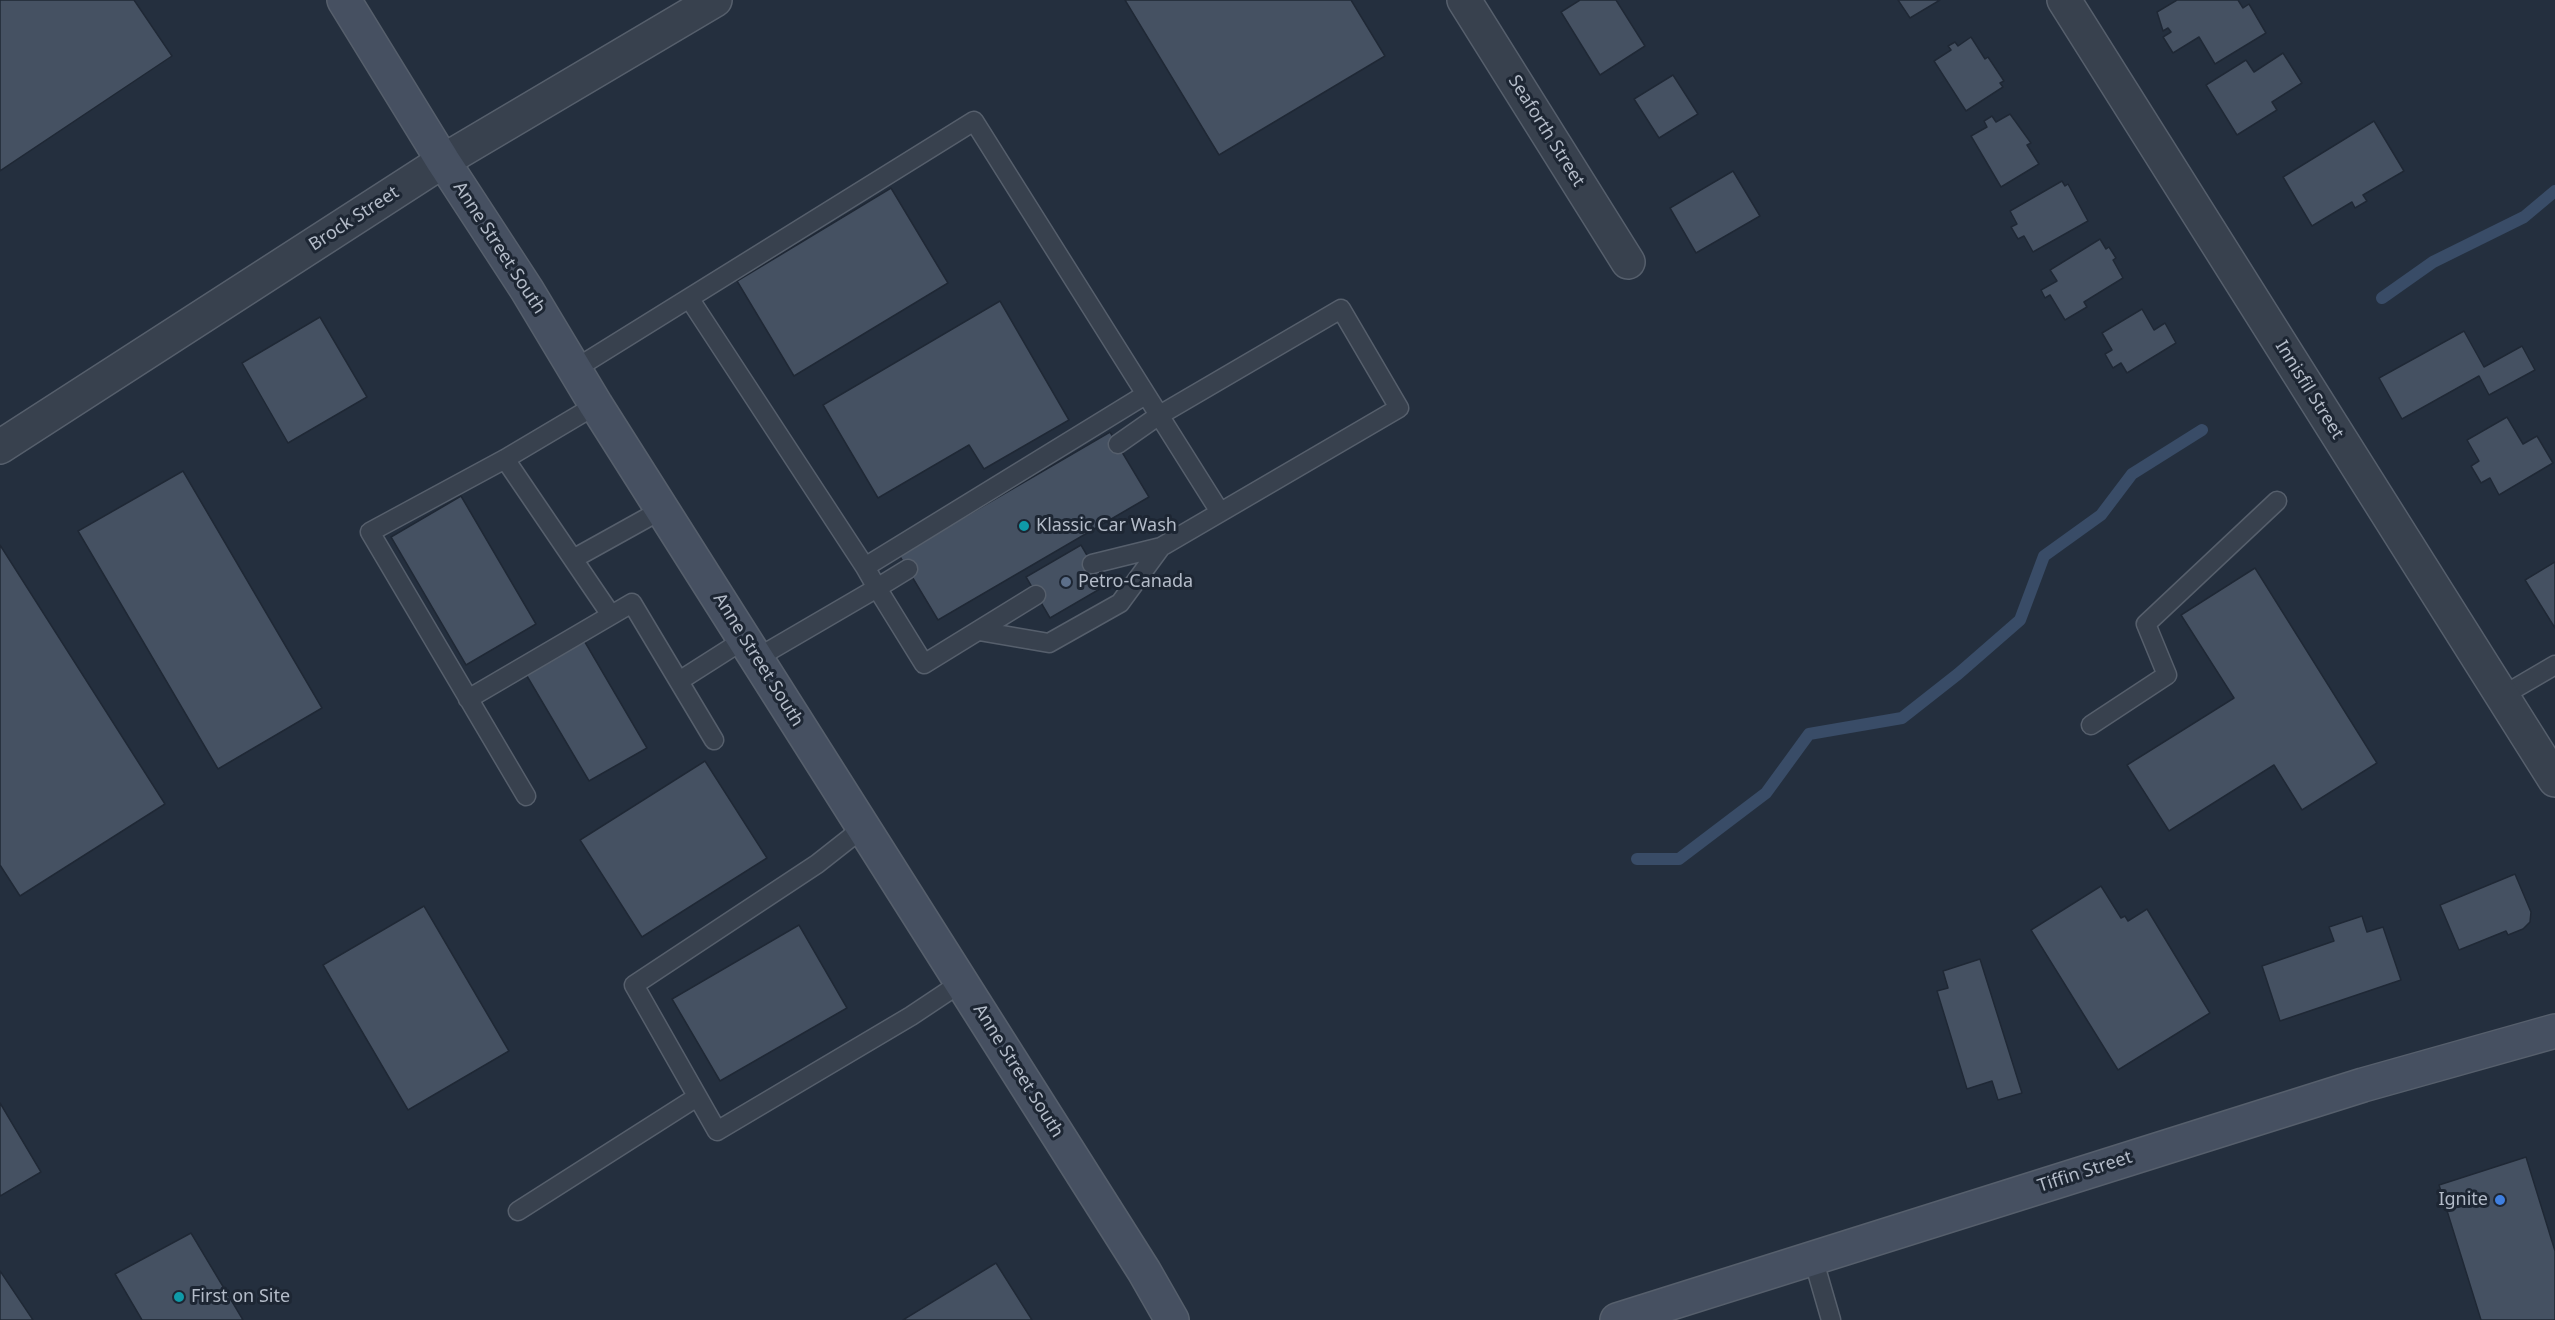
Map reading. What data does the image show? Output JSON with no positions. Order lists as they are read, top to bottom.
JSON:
{
  "streets": {
    "street": [
      "Seaforth Street",
      "Brock Street",
      "Anne Street South",
      "Innisfil Street",
      "Tiffin Street"
    ]
  },
  "crossings": [
    ["Brock Street", "Anne Street South"]
  ],
  "places": [
    "Klassic Car Wash",
    "Petro-Canada",
    "Ignite",
    "First on Site"
  ]
}
